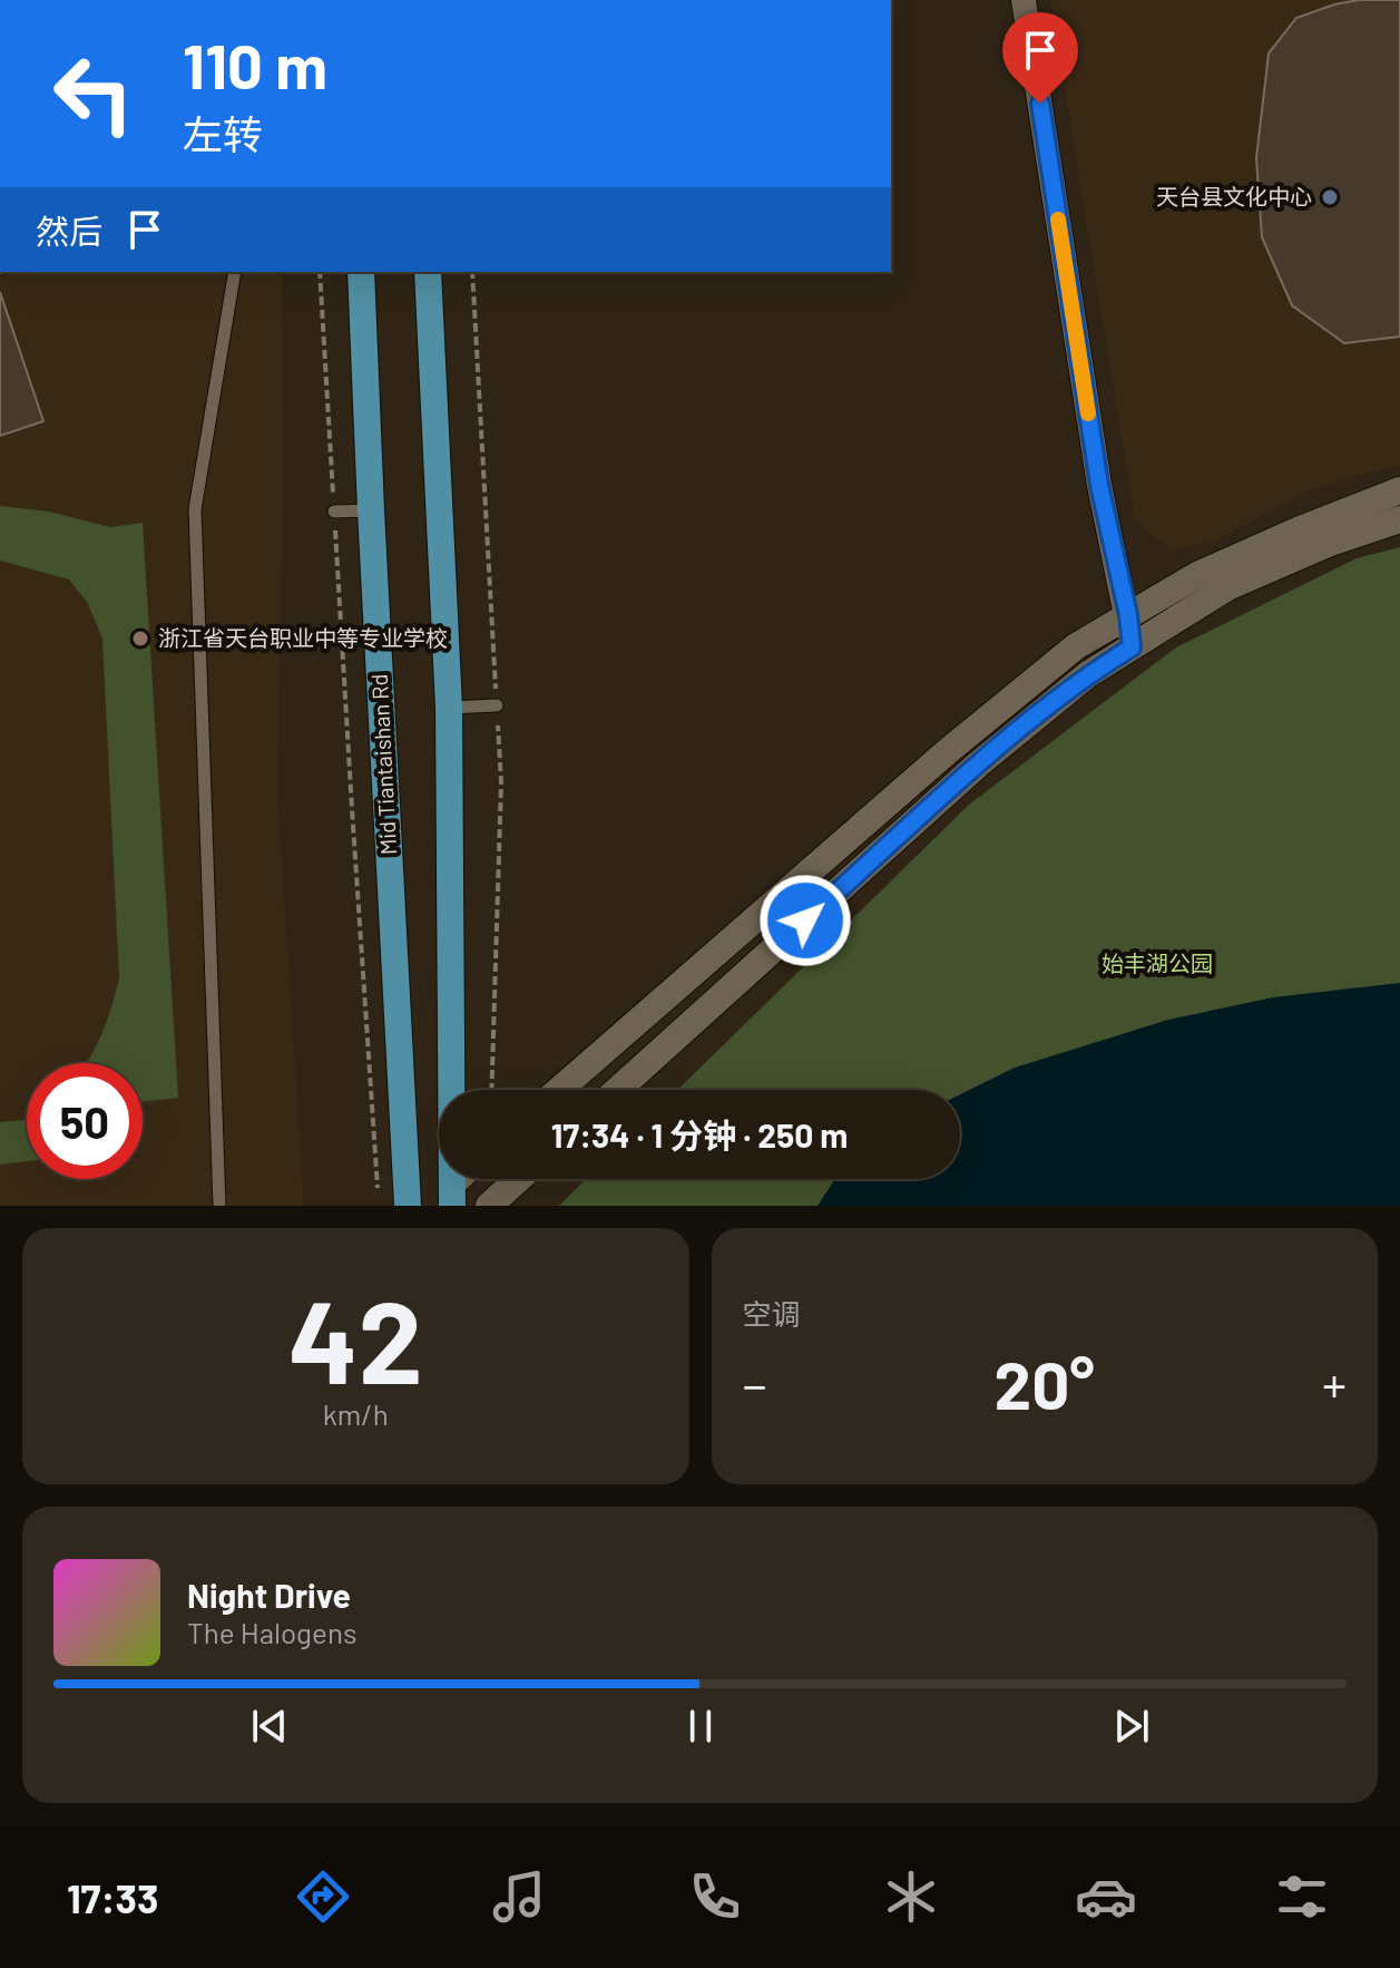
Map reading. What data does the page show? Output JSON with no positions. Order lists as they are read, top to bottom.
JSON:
{
  "streets": {
    "main road": ["Mid Tiantaishan Rd"]
  },
  "parks": ["始丰湖公园"],
  "places": ["天台县文化中心", "浙江省天台职业中等专业学校"],
  "page": {
    "turn": ["110 m", "左转"],
    "then": "然后",
    "limit": "50",
    "trip": "17:34 · 1 分钟 · 250 m",
    "tile": [
      ["42", "km/h"],
      "空调"
    ],
    "heat": ["−", "20°", "+"],
    "song": ["Night Drive", "The Halogens"],
    "tabs": "17:33"
  }
}
